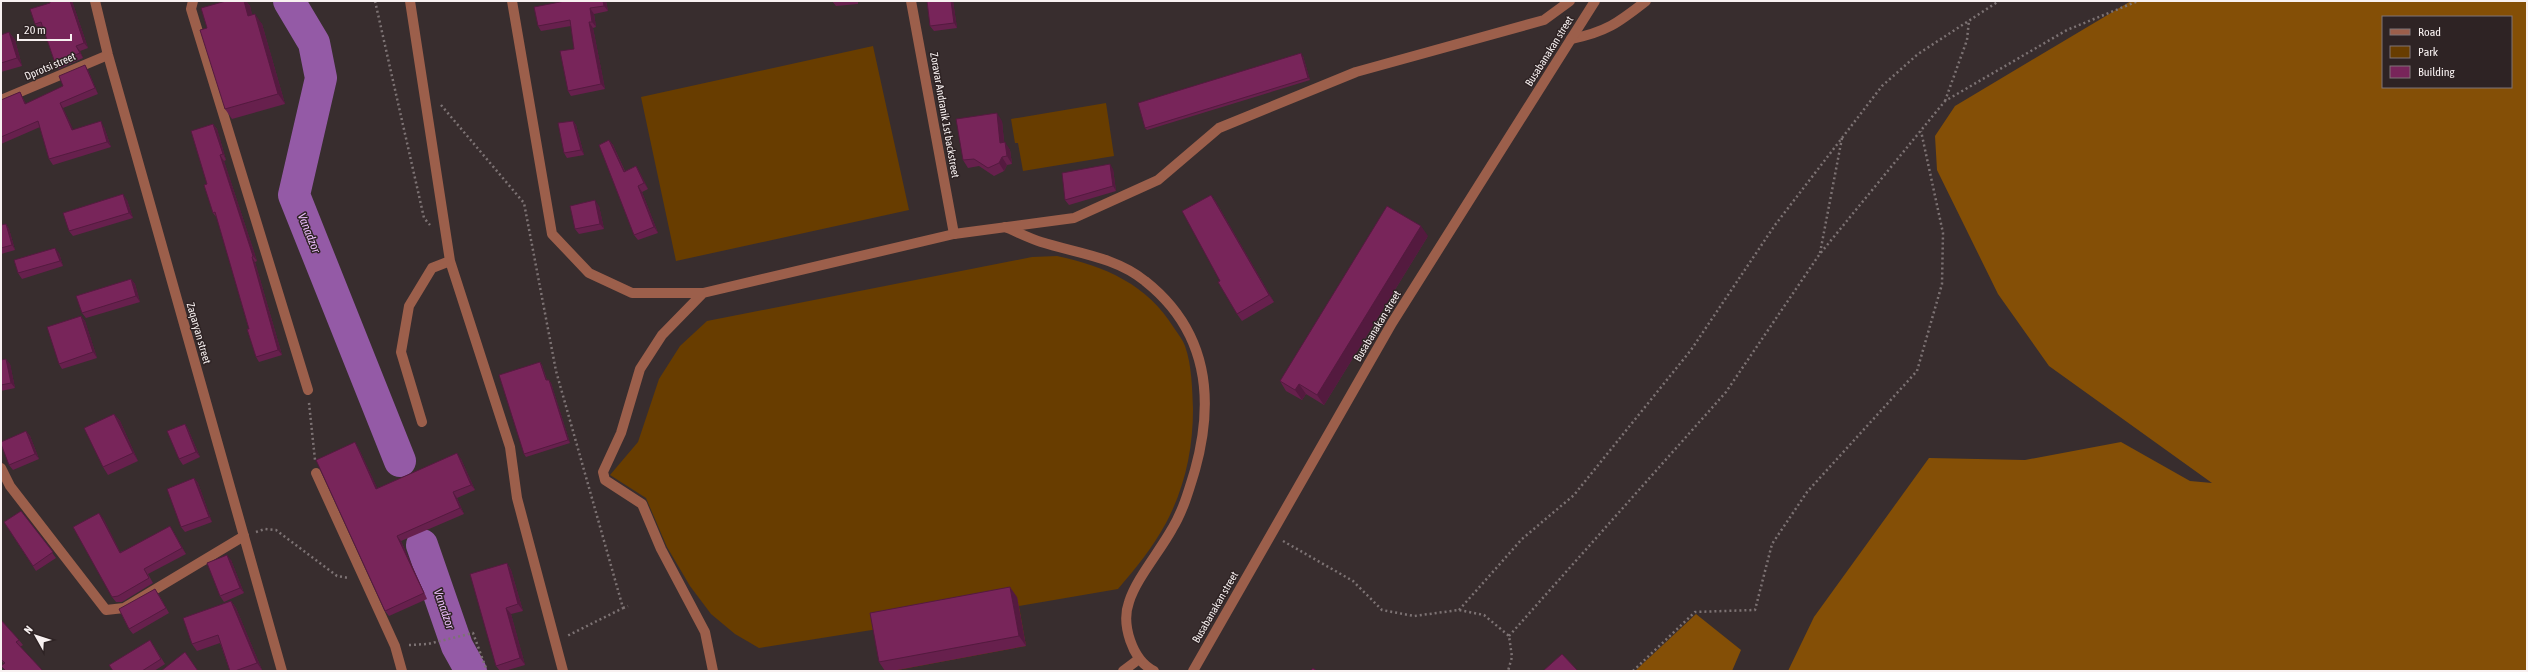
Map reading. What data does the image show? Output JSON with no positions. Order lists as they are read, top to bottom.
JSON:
{
  "streets": {
    "street": [
      "Busabanakan street",
      "Dprotsi street",
      "Zoravar Andranik 1st backstreet",
      "Zaqaryan street"
    ]
  },
  "crossings": [
    ["Dprotsi street", "Zaqaryan street"]
  ],
  "water": ["Vanadzor"],
  "legend": ["Road", "Park", "Building"],
  "scale_bar": "20 m",
  "north": "top left"
}
